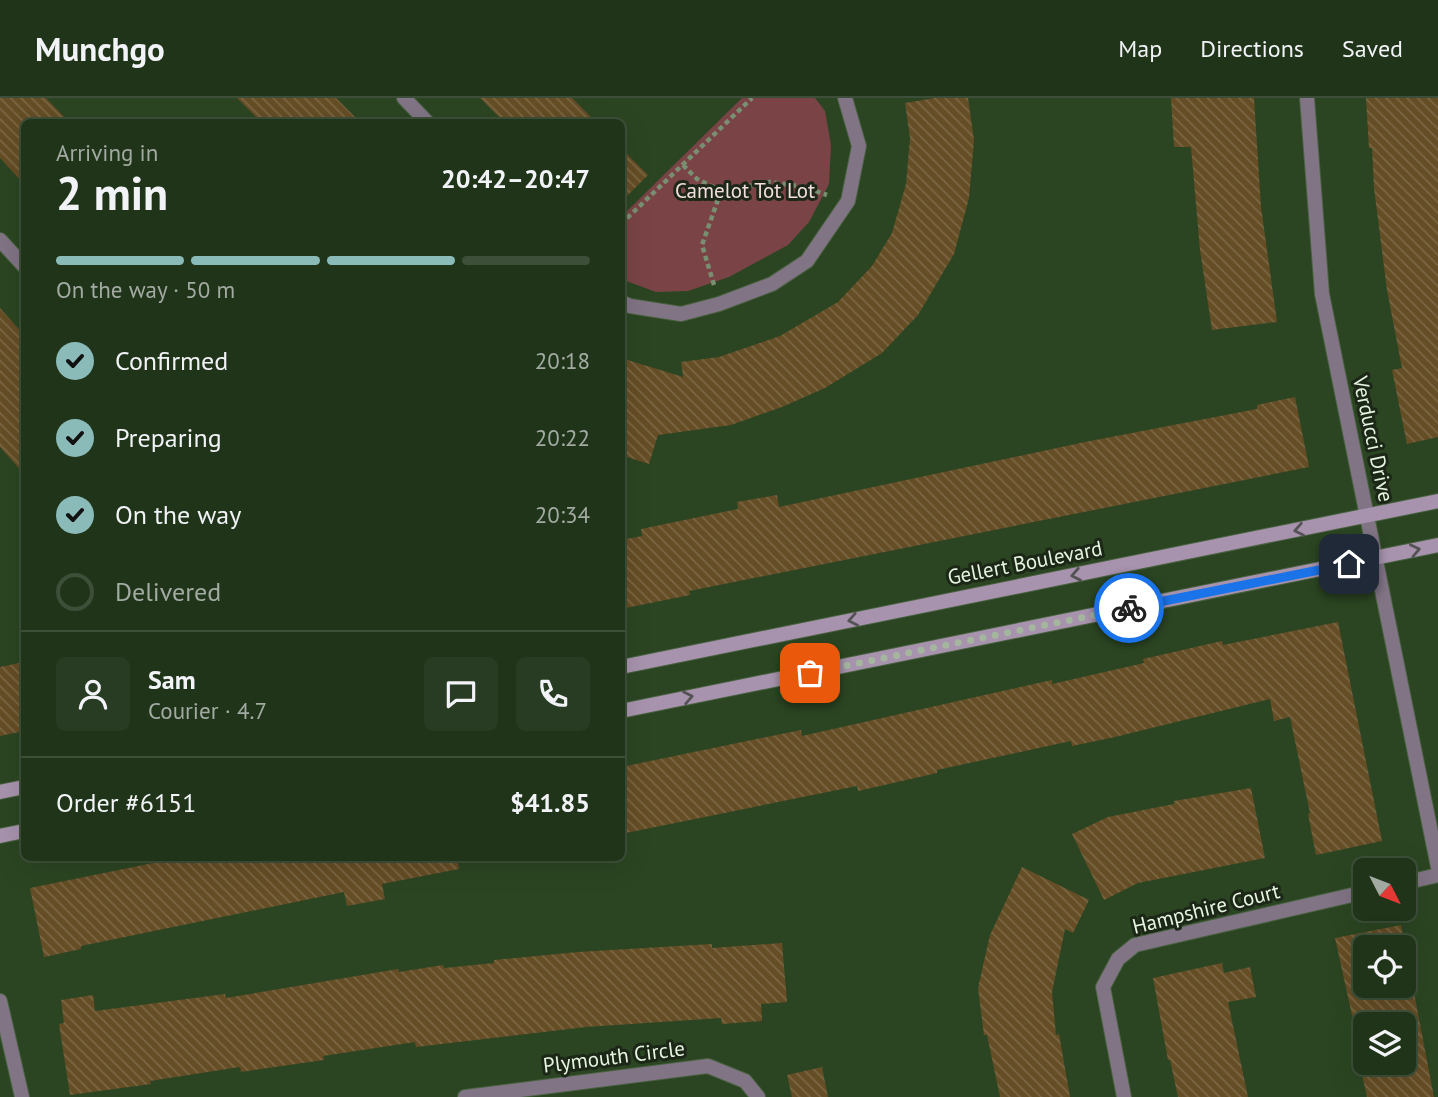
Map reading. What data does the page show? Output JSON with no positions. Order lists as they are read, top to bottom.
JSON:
{
  "streets": {
    "main road": ["Gellert Boulevard"],
    "street": ["Verducci Drive", "Hampshire Court", "Plymouth Circle"]
  },
  "crossings": [
    ["Verducci Drive", "Gellert Boulevard"]
  ],
  "parks": ["Camelot Tot Lot"],
  "north": "bottom right",
  "page": {
    "header": "Munchgo",
    "nav": ["Map", "Directions", "Saved"],
    "heading": ["2 min", "Arriving in", "20:42–20:47"],
    "panel": [
      "Sam",
      "Courier · 4.7",
      "Order #6151",
      "$41.85"
    ],
    "bar": "On the way · 50 m",
    "list": [
      ["Confirmed", "20:18"],
      ["Preparing", "20:22"],
      ["On the way", "20:34"],
      "Delivered"
    ]
  }
}
